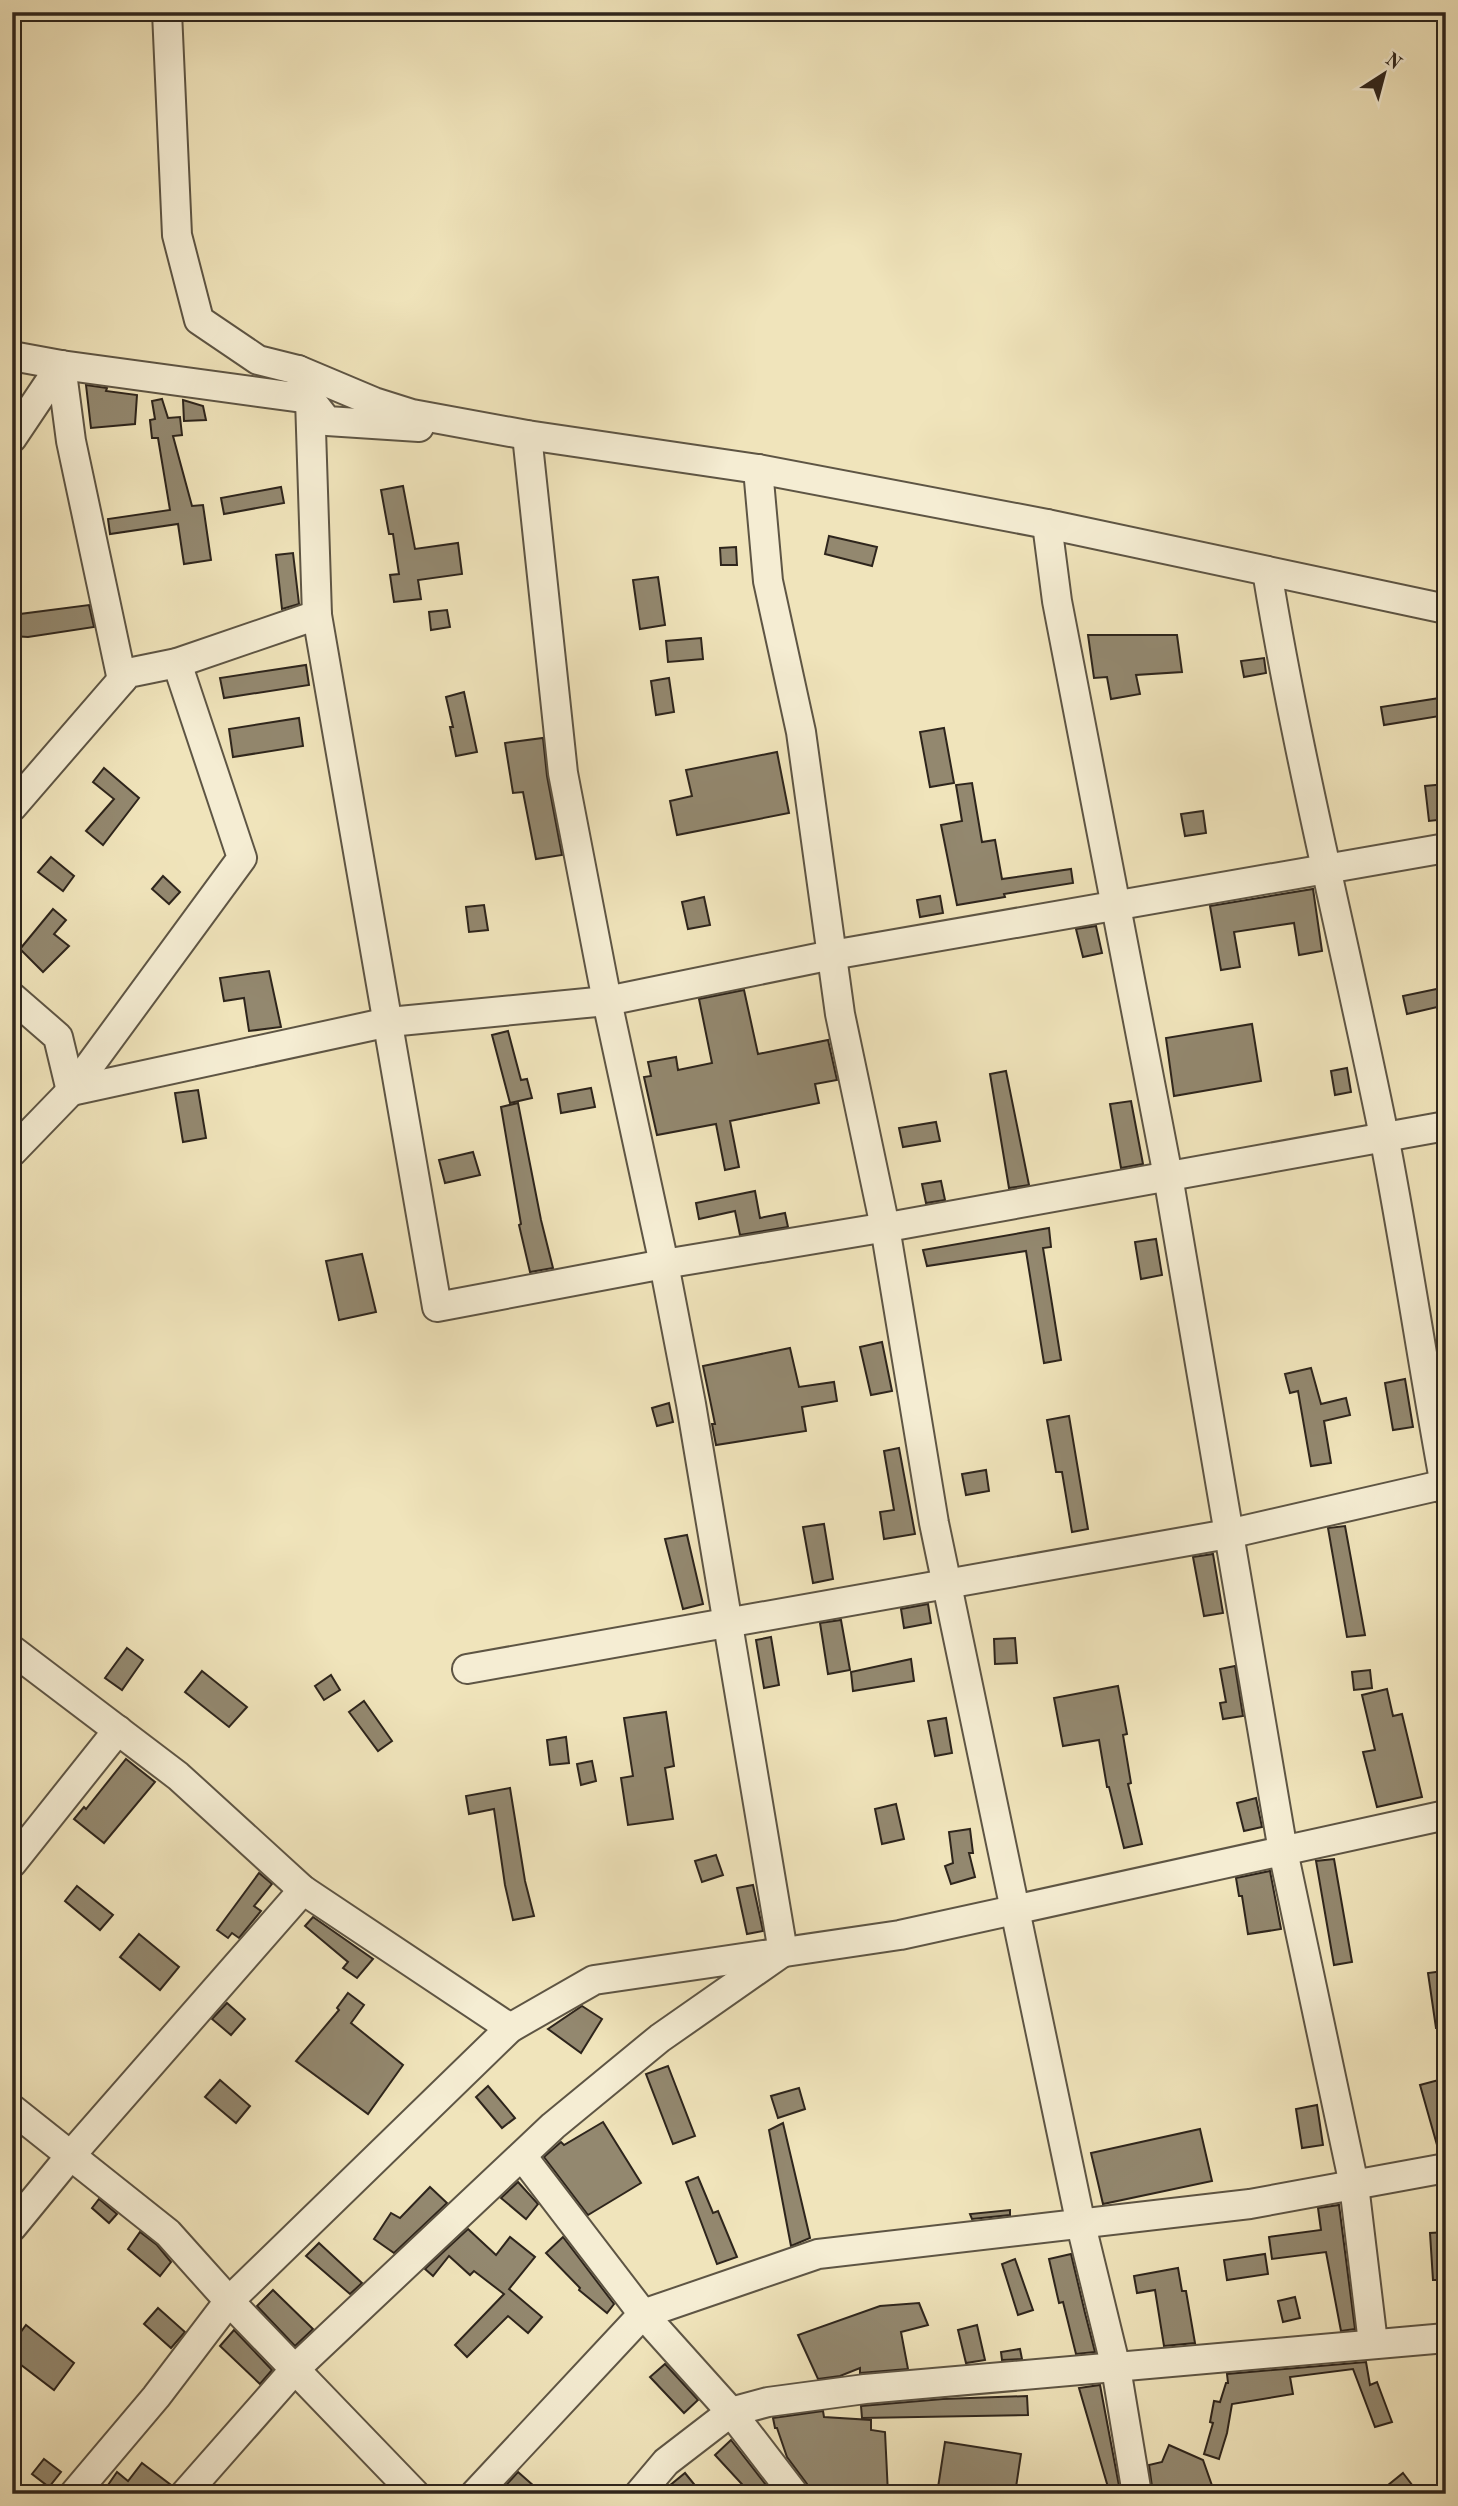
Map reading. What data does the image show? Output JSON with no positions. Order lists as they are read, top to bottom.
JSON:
{
  "north": "top right"
}
